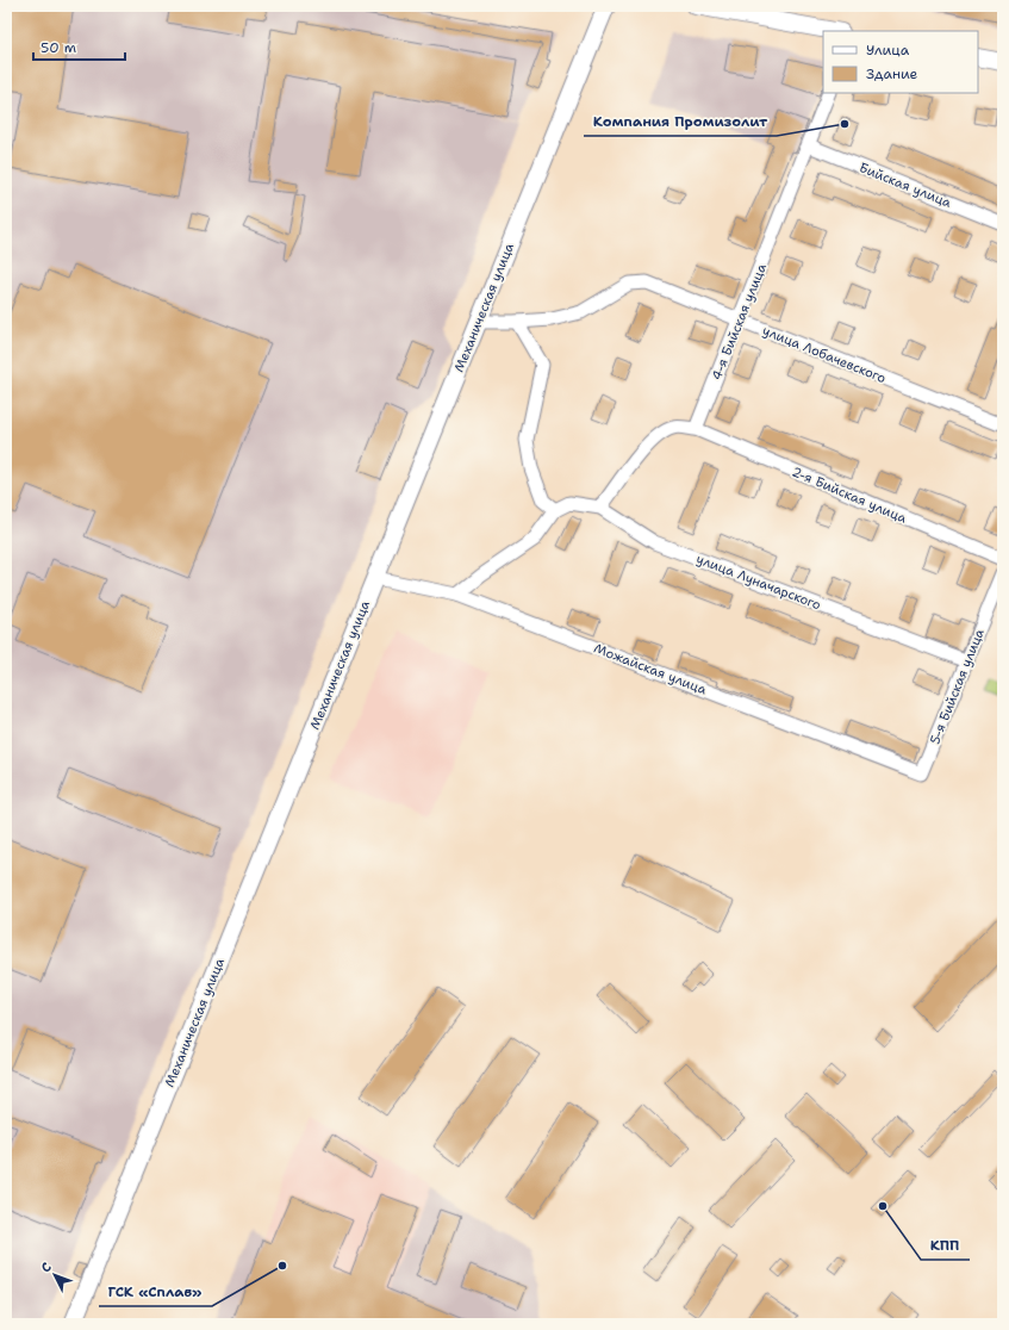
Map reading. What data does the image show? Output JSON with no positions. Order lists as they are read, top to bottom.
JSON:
{
  "streets": {
    "street": [
      "Бийская улица",
      "Механическая улица",
      "4-я Бийская улица",
      "улица Лобачевского",
      "2-я Бийская улица",
      "улица Луначарского",
      "Можайская улица",
      "5-я Бийская улица"
    ]
  },
  "crossings": [
    ["Бийская улица", "4-я Бийская улица"],
    ["Механическая улица", "Можайская улица"],
    ["4-я Бийская улица", "улица Лобачевского"],
    ["4-я Бийская улица", "2-я Бийская улица"],
    ["улица Луначарского", "5-я Бийская улица"],
    ["Можайская улица", "5-я Бийская улица"]
  ],
  "places": ["Компания Промизолит", "КПП", "ГСК «Сплав»"],
  "legend": ["Улица", "Здание"],
  "scale_bar": "50 m",
  "north": "top left"
}
